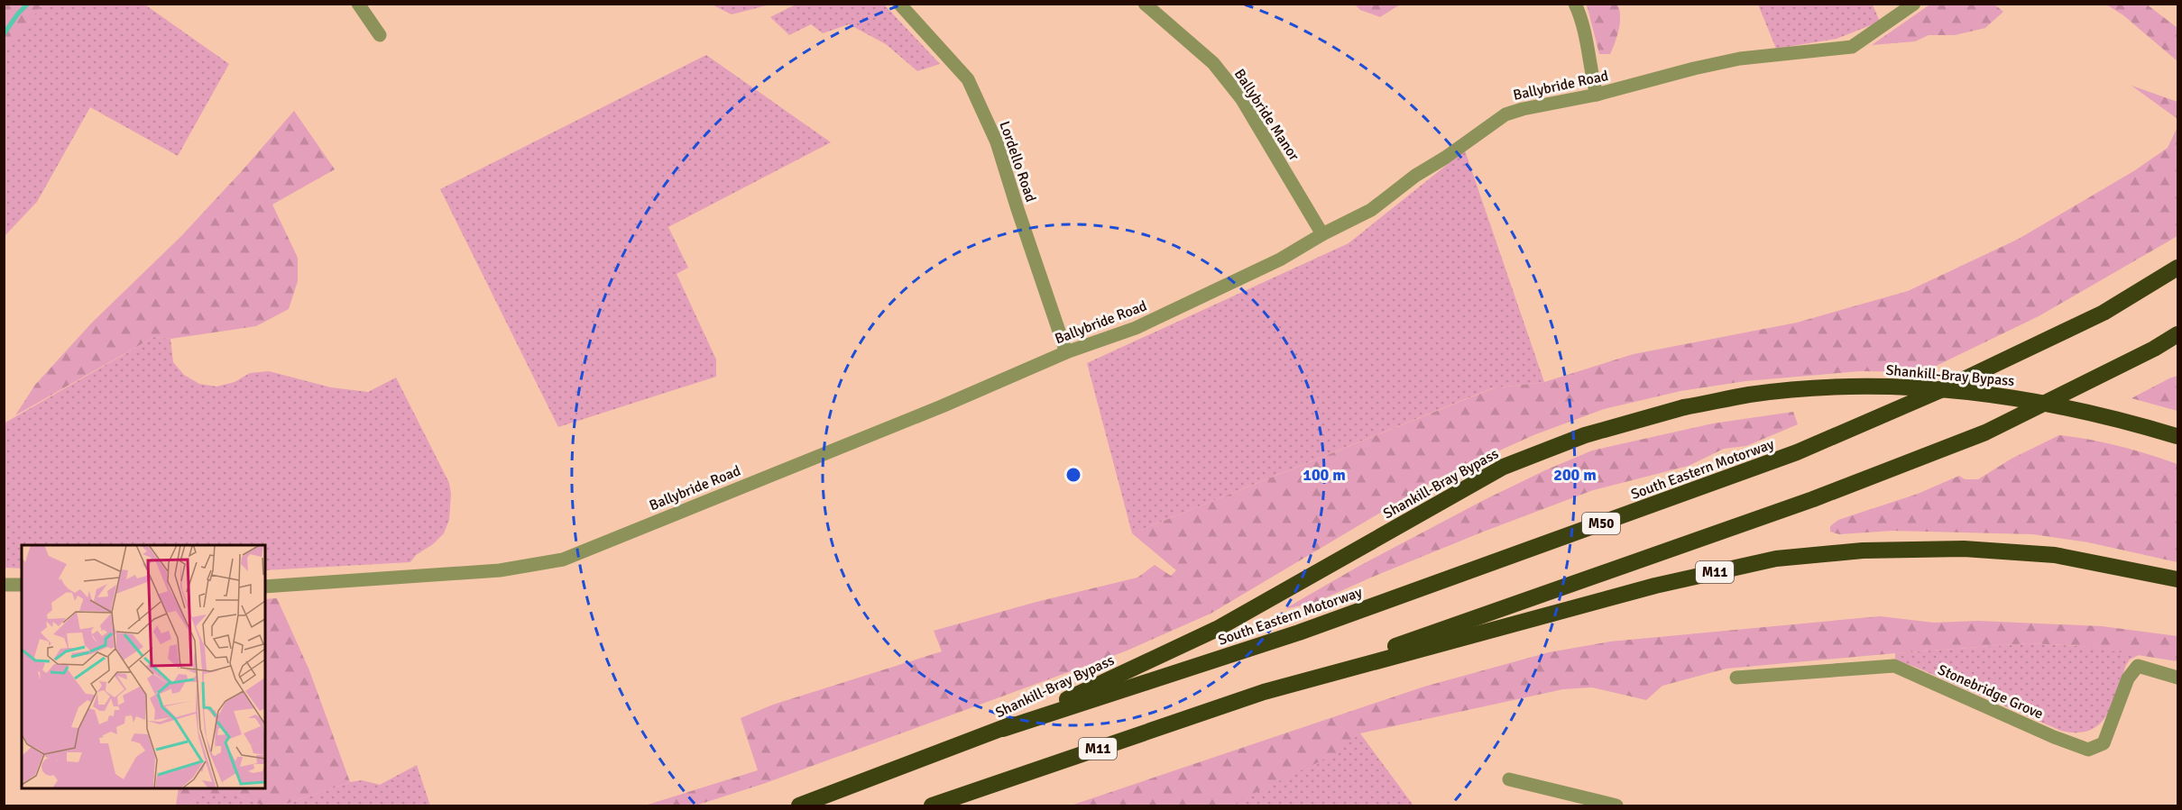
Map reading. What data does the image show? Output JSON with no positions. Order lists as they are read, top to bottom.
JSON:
{
  "streets": {
    "highway": [
      "Shankill-Bray Bypass",
      "South Eastern Motorway",
      "M50",
      "M11"
    ],
    "street": [
      "Ballybride Road",
      "Ballybride Manor",
      "Lordello Road",
      "Stonebridge Grove"
    ]
  },
  "crossings": [
    ["Ballybride Road", "Ballybride Manor"],
    ["Ballybride Road", "Lordello Road"],
    ["Shankill-Bray Bypass", "South Eastern Motorway"]
  ],
  "rings": ["100 m", "200 m"]
}
